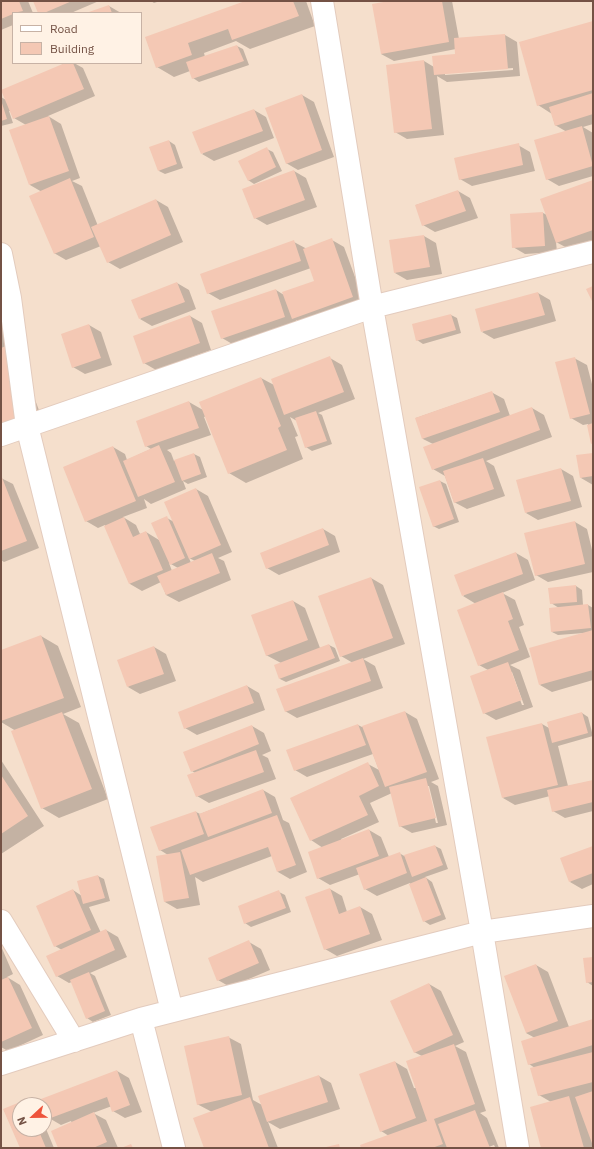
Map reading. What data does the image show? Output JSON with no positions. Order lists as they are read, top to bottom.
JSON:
{
  "legend": ["Road", "Building"],
  "north": "left"
}
